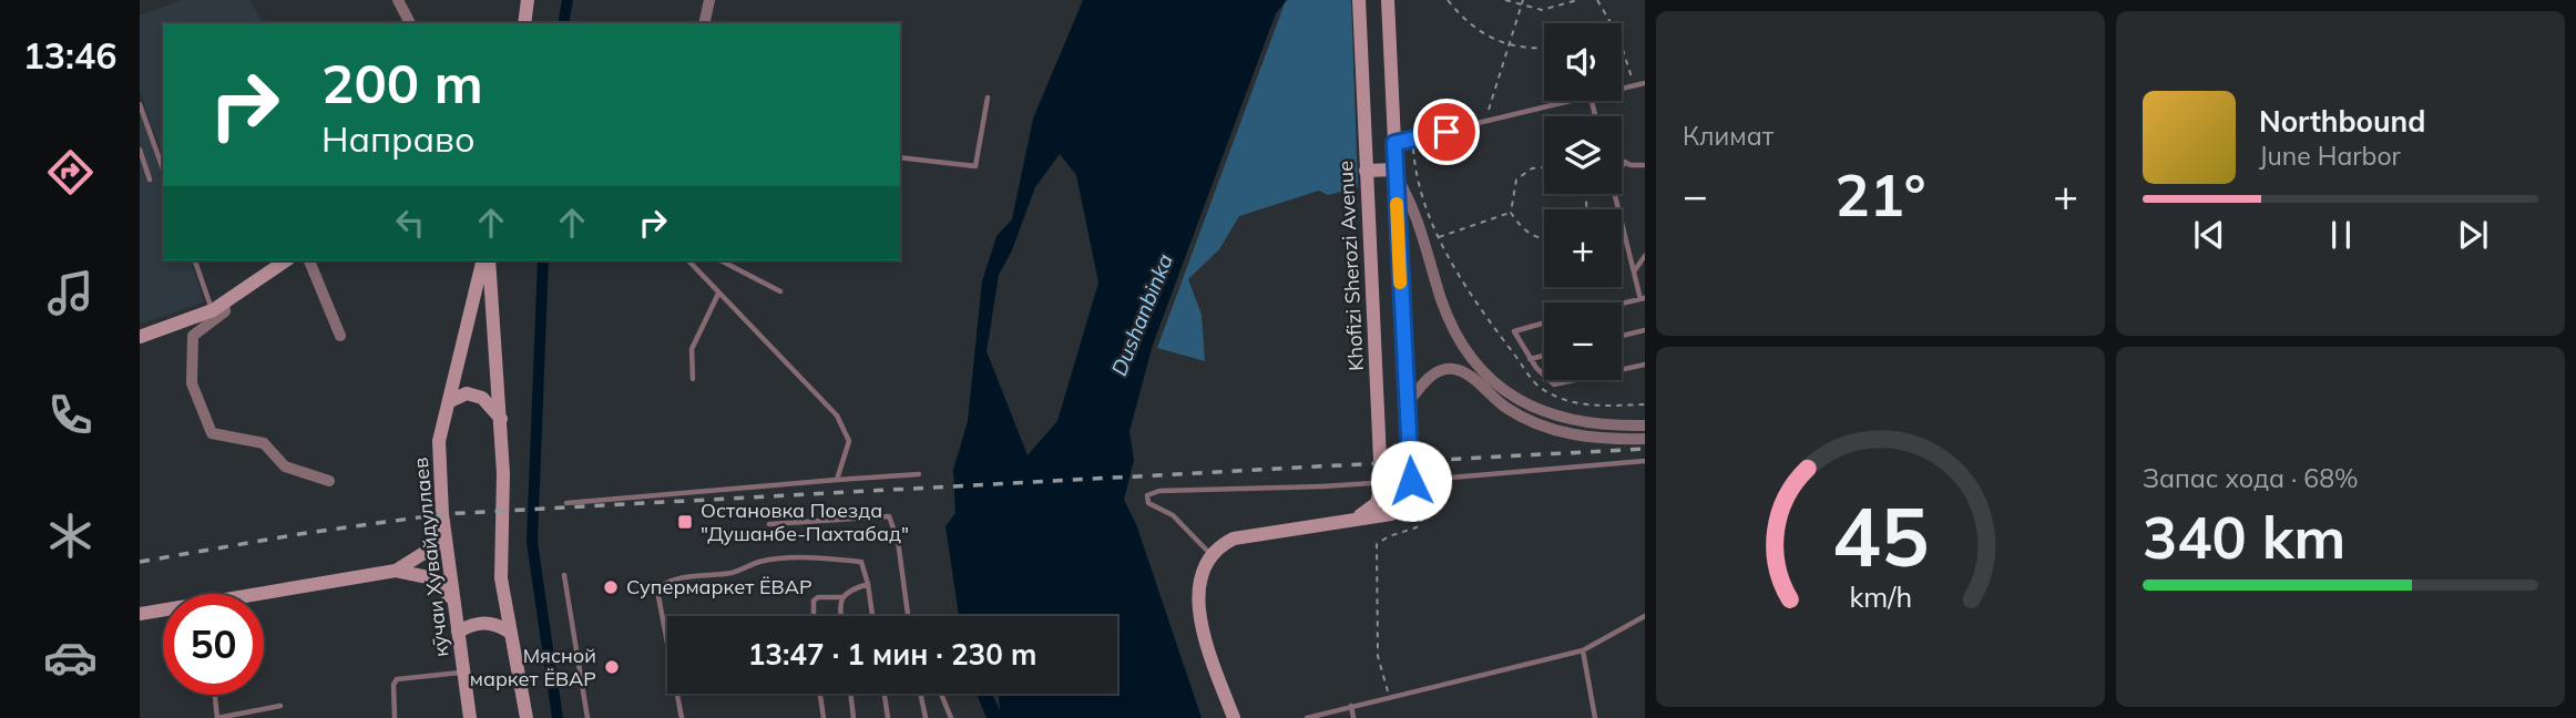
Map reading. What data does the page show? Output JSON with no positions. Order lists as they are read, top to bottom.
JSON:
{
  "streets": {
    "street": ["Khofizi Sherozi Avenue", "кӯчаи Хувайдуллаев"]
  },
  "water": ["Dushanbinka"],
  "places": {
    "transit": ["Остановка Поезда \"Душанбе-Пахтабад\""],
    "other": ["Супермаркет ЁВАР", "Мясной маркет ЁВАР"]
  },
  "page": {
    "tabs": "13:46",
    "tile": [
      "Климат",
      ["Запас хода · 68%", "340 km"]
    ],
    "map_buttons": ["+", "−"],
    "turn": ["200 m", "Направо"],
    "song": ["Northbound", "June Harbor"],
    "heat": ["−", "21°", "+"],
    "limit": "50",
    "trip": "13:47 · 1 мин · 230 m",
    "gauge": ["45", "km/h"]
  }
}
